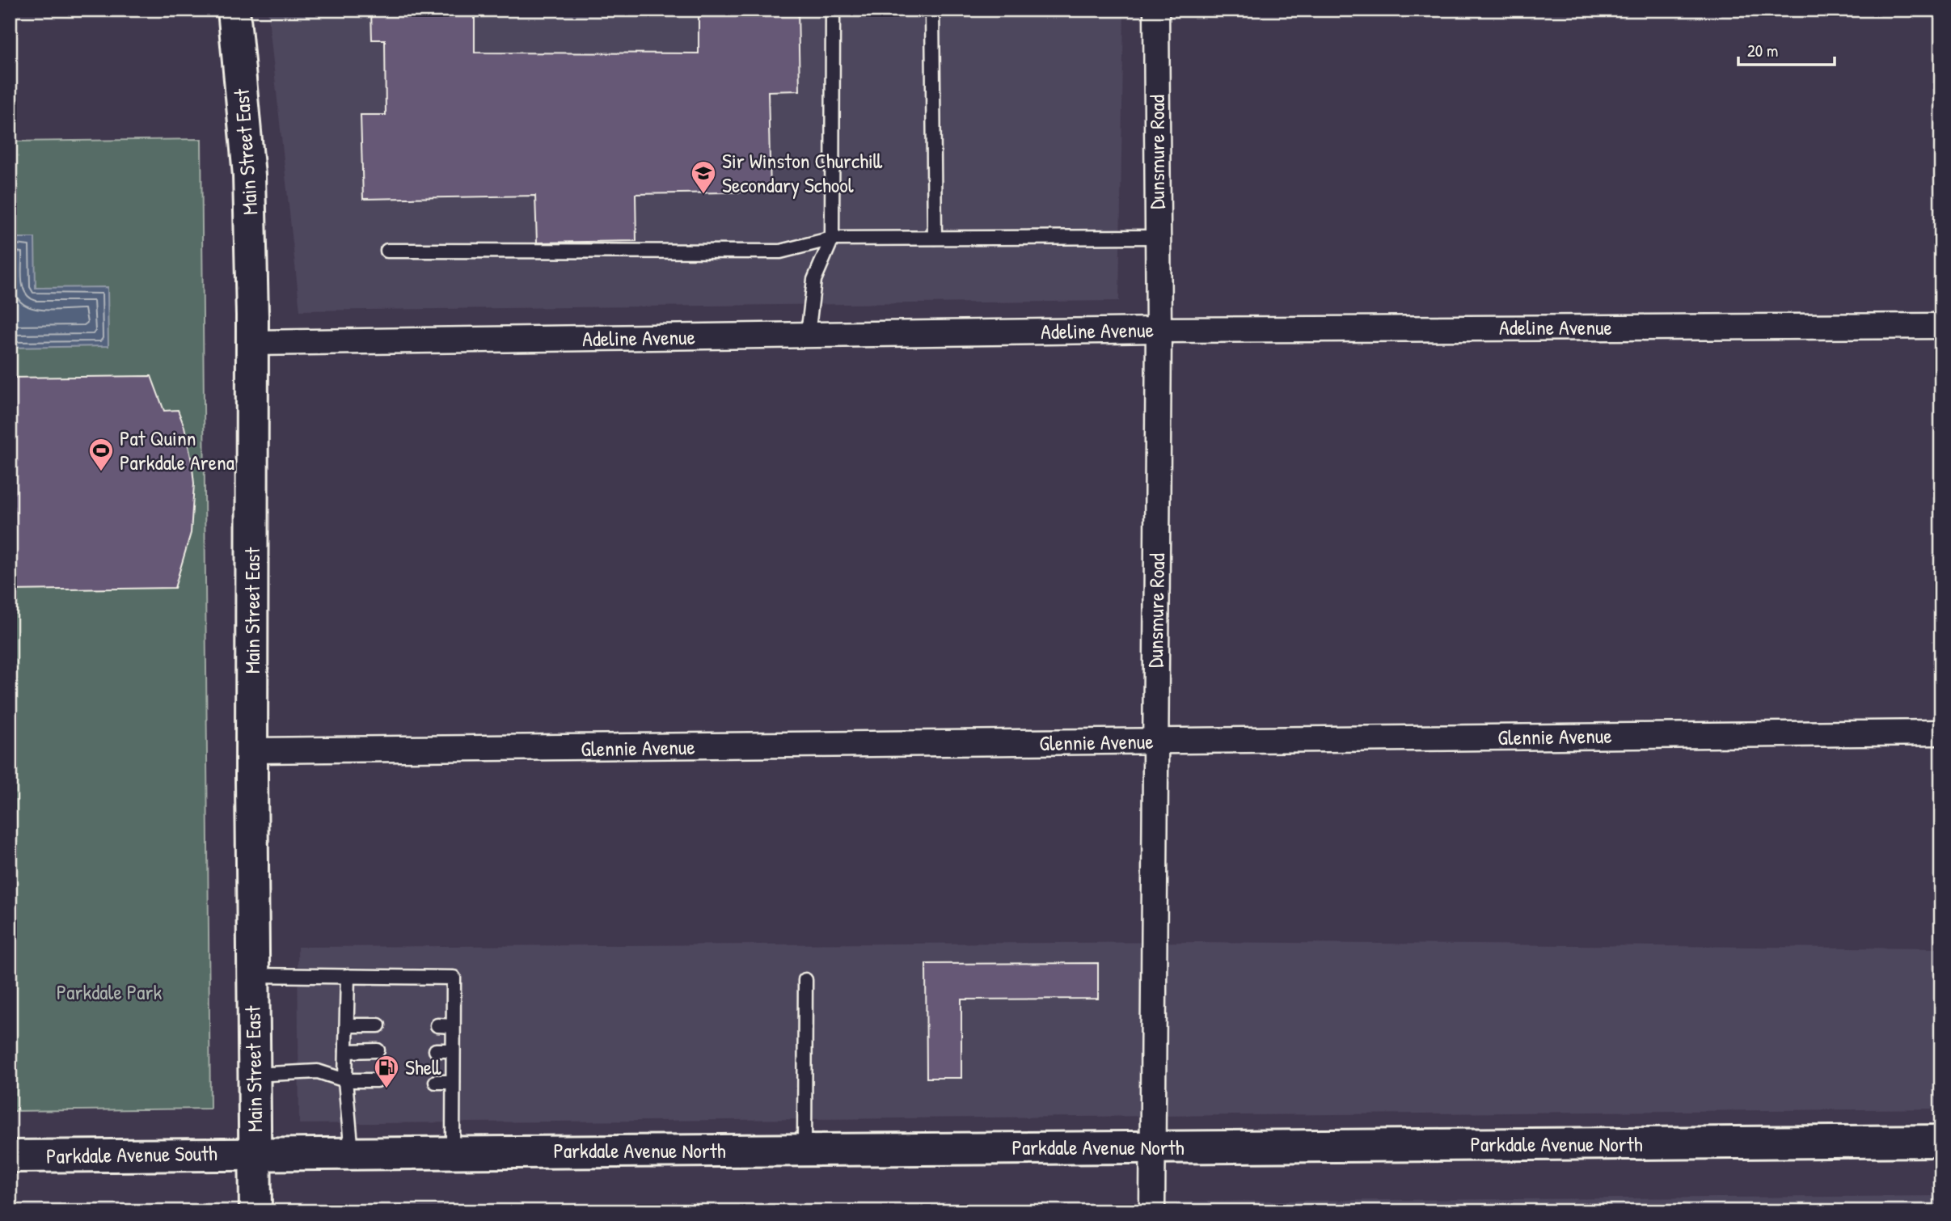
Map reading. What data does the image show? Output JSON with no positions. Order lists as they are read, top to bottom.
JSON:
{
  "streets": {
    "main road": ["Main Street East", "Parkdale Avenue North", "Parkdale Avenue South"],
    "street": ["Dunsmure Road", "Adeline Avenue", "Glennie Avenue"]
  },
  "crossings": [
    ["Main Street East", "Adeline Avenue"],
    ["Main Street East", "Glennie Avenue"],
    ["Main Street East", "Parkdale Avenue North"],
    ["Main Street East", "Parkdale Avenue South"],
    ["Dunsmure Road", "Adeline Avenue"],
    ["Dunsmure Road", "Glennie Avenue"],
    ["Dunsmure Road", "Parkdale Avenue North"],
    ["Parkdale Avenue North", "Parkdale Avenue South"]
  ],
  "parks": ["Parkdale Park"],
  "places": {
    "school or university": ["Sir Winston Churchill Secondary School"],
    "sports": ["Pat Quinn Parkdale Arena"],
    "fuel station": ["Shell"]
  },
  "scale_bar": "20 m"
}
